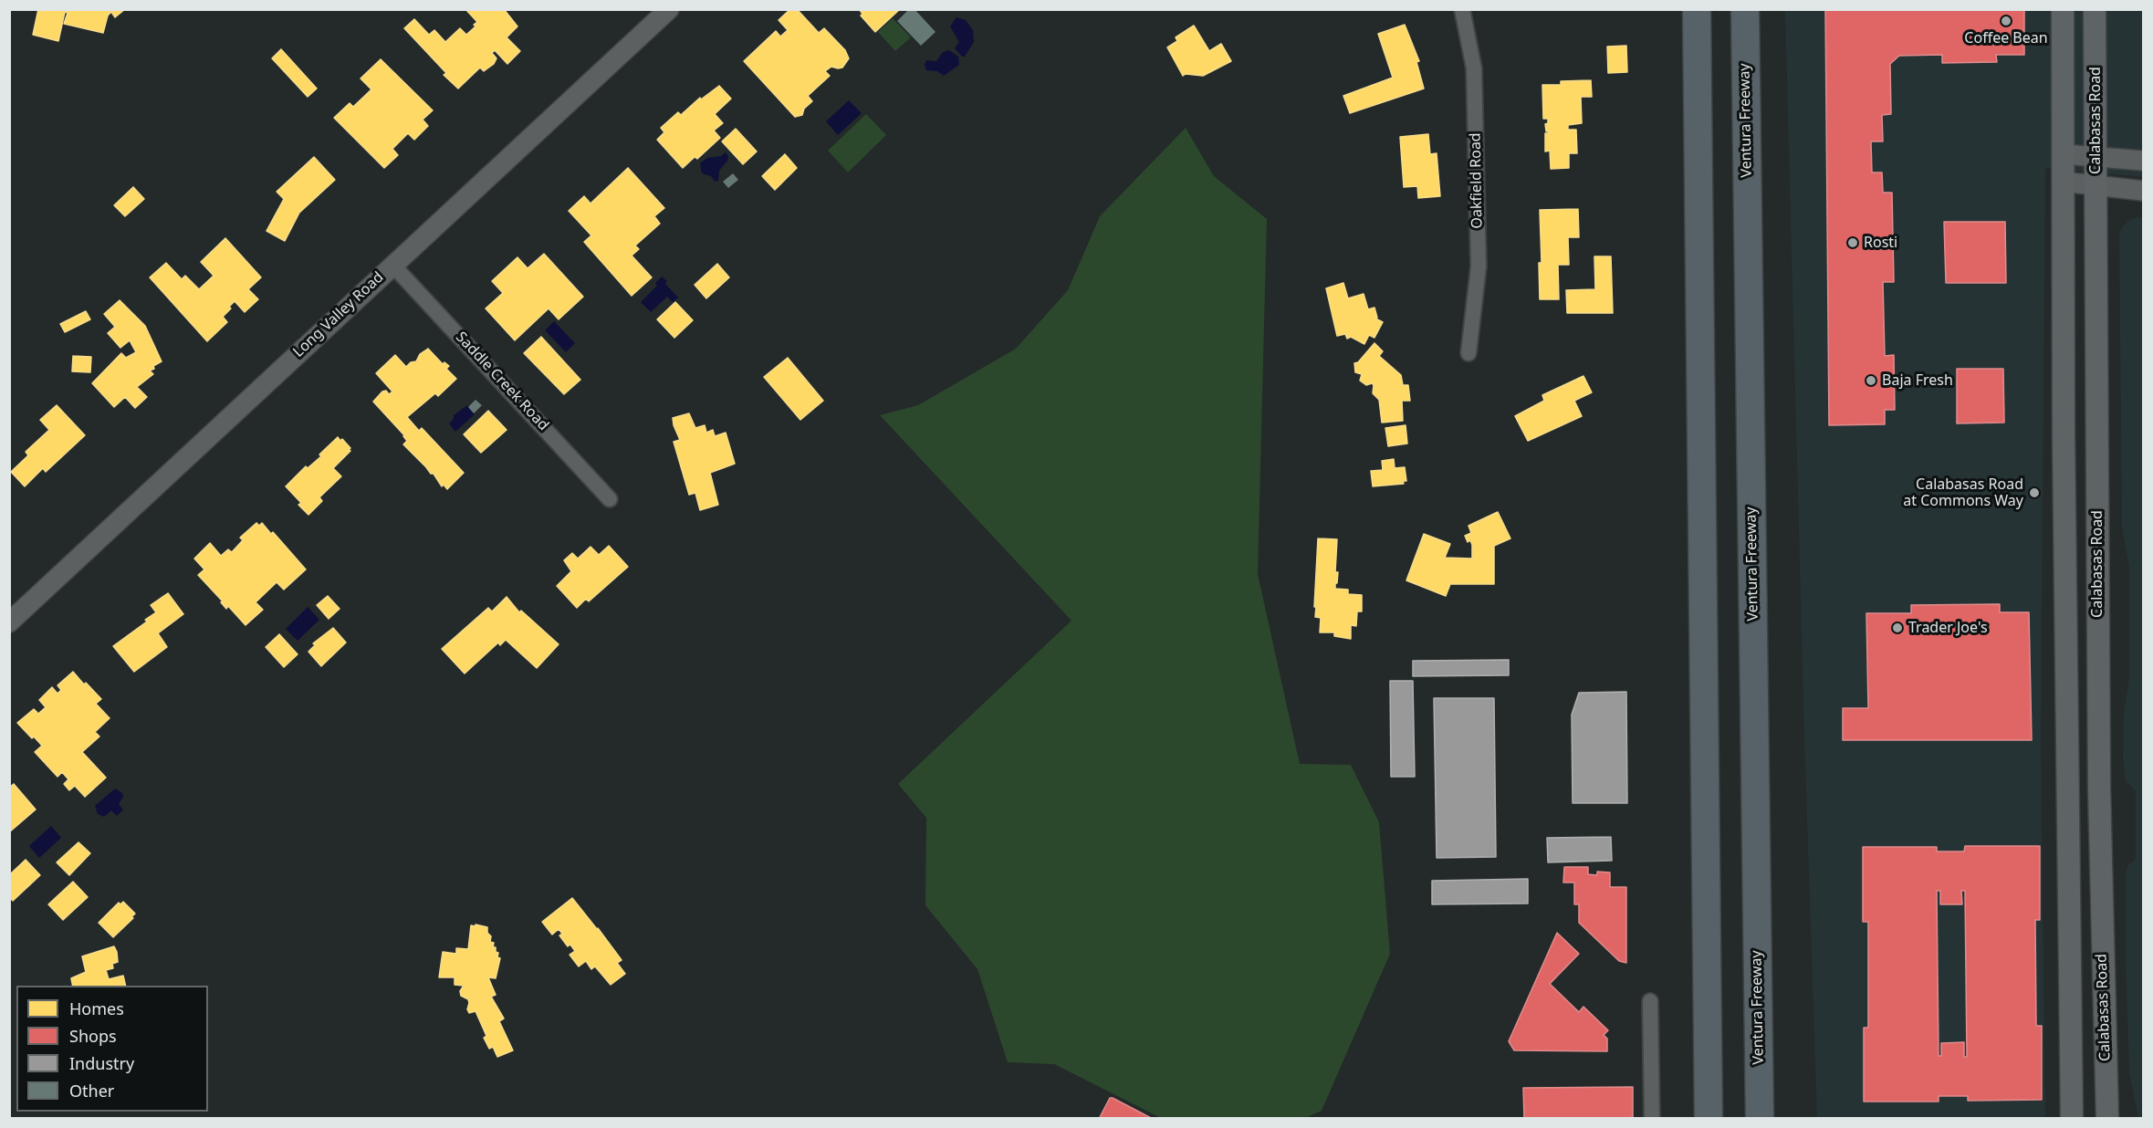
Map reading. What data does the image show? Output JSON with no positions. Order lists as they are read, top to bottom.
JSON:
{
  "streets": {
    "highway": ["Ventura Freeway"],
    "main road": ["Calabasas Road"],
    "street": ["Oakfield Road", "Long Valley Road", "Saddle Creek Road"]
  },
  "crossings": [
    ["Long Valley Road", "Saddle Creek Road"]
  ],
  "places": [
    "Coffee Bean",
    "Rosti",
    "Baja Fresh",
    "Calabasas Road at Commons Way",
    "Trader Joe's"
  ],
  "legend": [
    "Homes",
    "Shops",
    "Industry",
    "Other"
  ]
}
